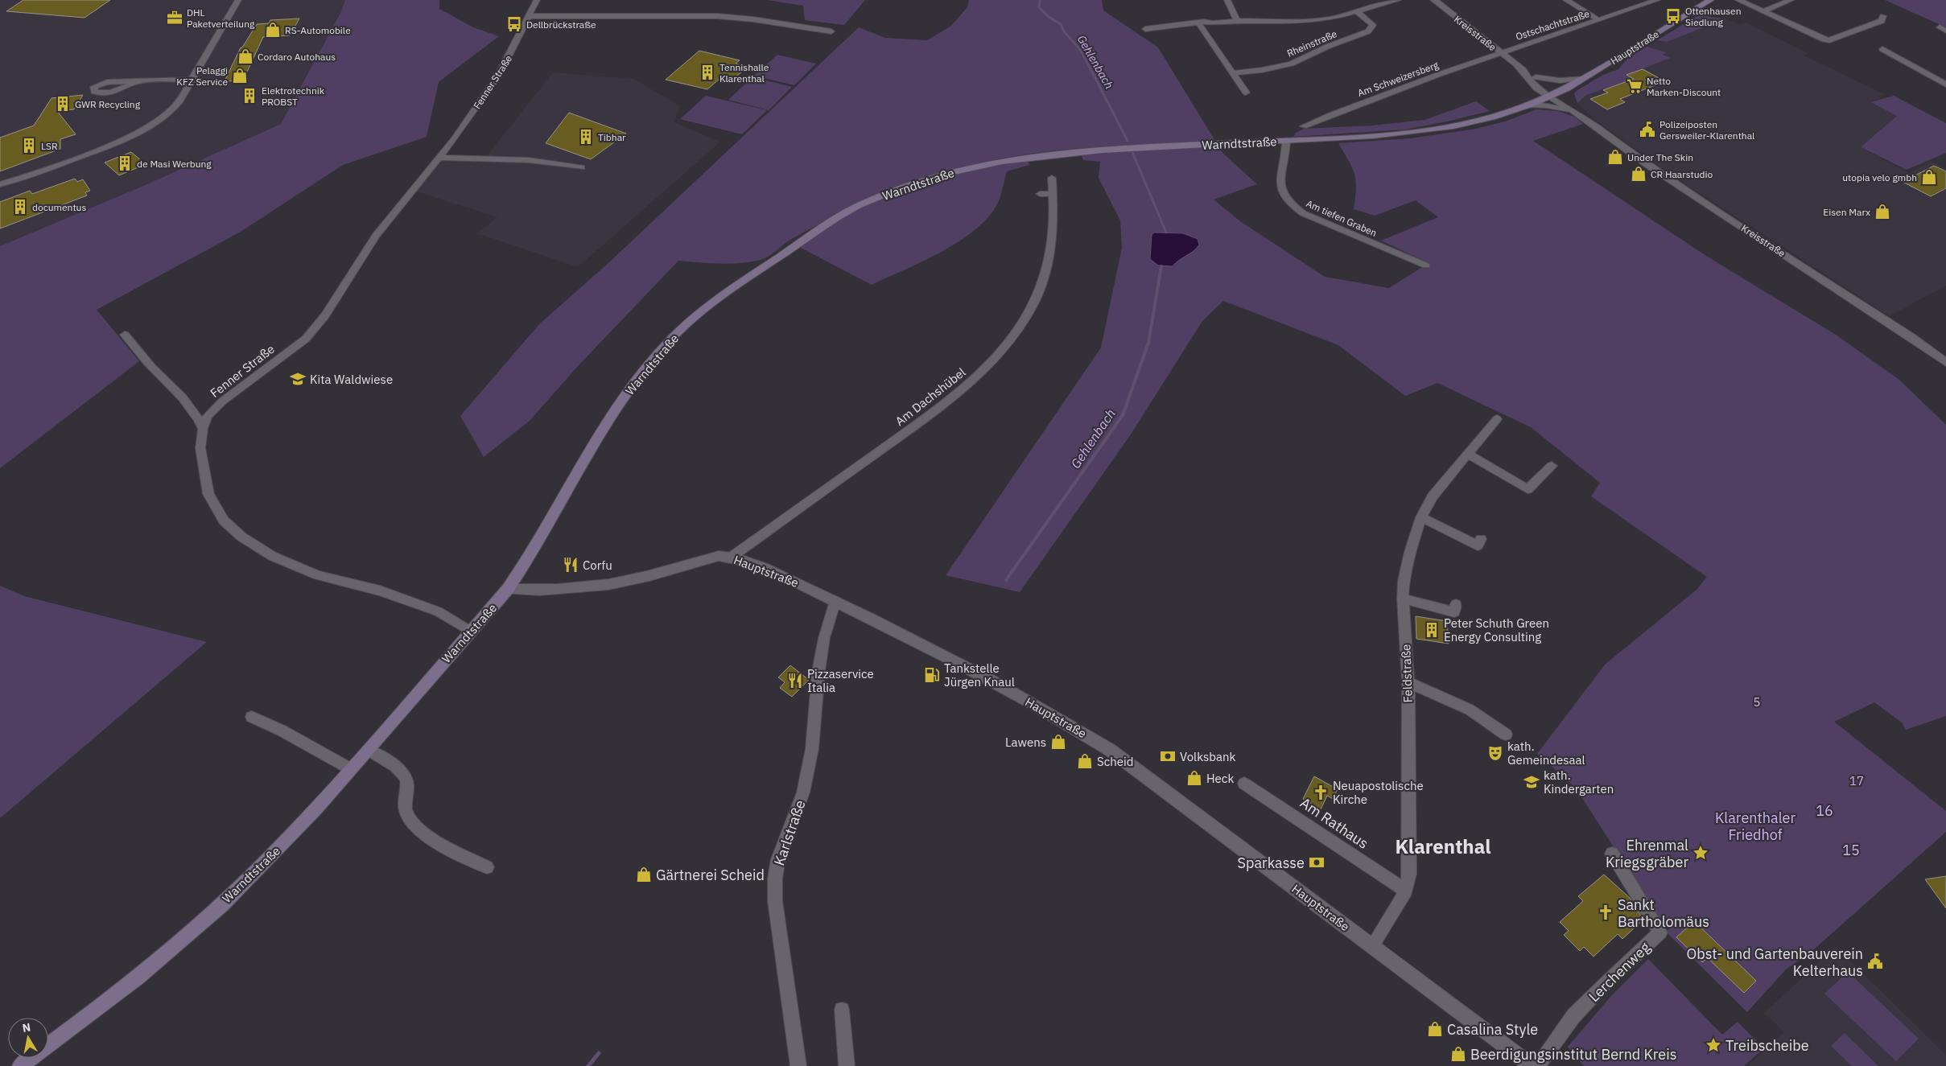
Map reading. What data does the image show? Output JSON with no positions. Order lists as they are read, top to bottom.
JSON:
{
  "streets": {
    "main road": ["Hauptstraße", "Warndtstraße"],
    "street": [
      "Ostschachtstraße",
      "Kreisstraße",
      "Rheinstraße",
      "Am Schweizersberg",
      "Fenner Straße",
      "Am tiefen Graben",
      "Am Dachshübel",
      "Feldstraße",
      "Am Rathaus",
      "Karlstraße",
      "Lerchenweg"
    ]
  },
  "crossings": [
    ["Ostschachtstraße", "Kreisstraße"],
    ["Ostschachtstraße", "Am Schweizersberg"],
    ["Kreisstraße", "Hauptstraße"],
    ["Kreisstraße", "Am Schweizersberg"],
    ["Kreisstraße", "Warndtstraße"],
    ["Hauptstraße", "Warndtstraße"],
    ["Hauptstraße", "Am Dachshübel"],
    ["Hauptstraße", "Feldstraße"],
    ["Hauptstraße", "Karlstraße"],
    ["Fenner Straße", "Warndtstraße"],
    ["Warndtstraße", "Am tiefen Graben"],
    ["Feldstraße", "Am Rathaus"]
  ],
  "districts": ["Klarenthal"],
  "water": ["Gehlenbach"],
  "parks": [
    "5",
    "17",
    "16",
    "Klarenthaler Friedhof",
    "15"
  ],
  "places": {
    "bus stop": ["Ottenhausen Siedlung", "Dellbrückstraße"],
    "office": ["DHL Paketverteilung"],
    "shop": [
      "RS-Automobile",
      "Cordaro Autohaus",
      "Pelaggi KFZ Service",
      "Under The Skin",
      "CR Haarstudio",
      "utopia velo gmbh",
      "Eisen Marx",
      "Lawens",
      "Scheid",
      "Heck",
      "Gärtnerei Scheid",
      "Casalina Style",
      "Beerdigungsinstitut Bernd Kreis"
    ],
    "building": [
      "Tennishalle Klarenthal",
      "Elektrotechnik PROBST",
      "GWR Recycling",
      "Tibhar",
      "LSR",
      "de Masi Werbung",
      "documentus",
      "Peter Schuth Green Energy Consulting"
    ],
    "supermarket": ["Netto Marken-Discount"],
    "public building": ["Polizeiposten Gersweiler-Klarenthal", "Obst- und Gartenbauverein Kelterhaus"],
    "school or university": ["Kita Waldwiese", "kath. Kindergarten"],
    "restaurant": ["Corfu", "Pizzaservice Italia"],
    "fuel station": ["Tankstelle Jürgen Knaul"],
    "theatre": ["kath. Gemeindesaal"],
    "bank": ["Volksbank", "Sparkasse"],
    "church": ["Neuapostolische Kirche", "Sankt Bartholomäus"],
    "place": ["Ehrenmal Kriegsgräber", "Treibscheibe"]
  },
  "north": "top"
}
